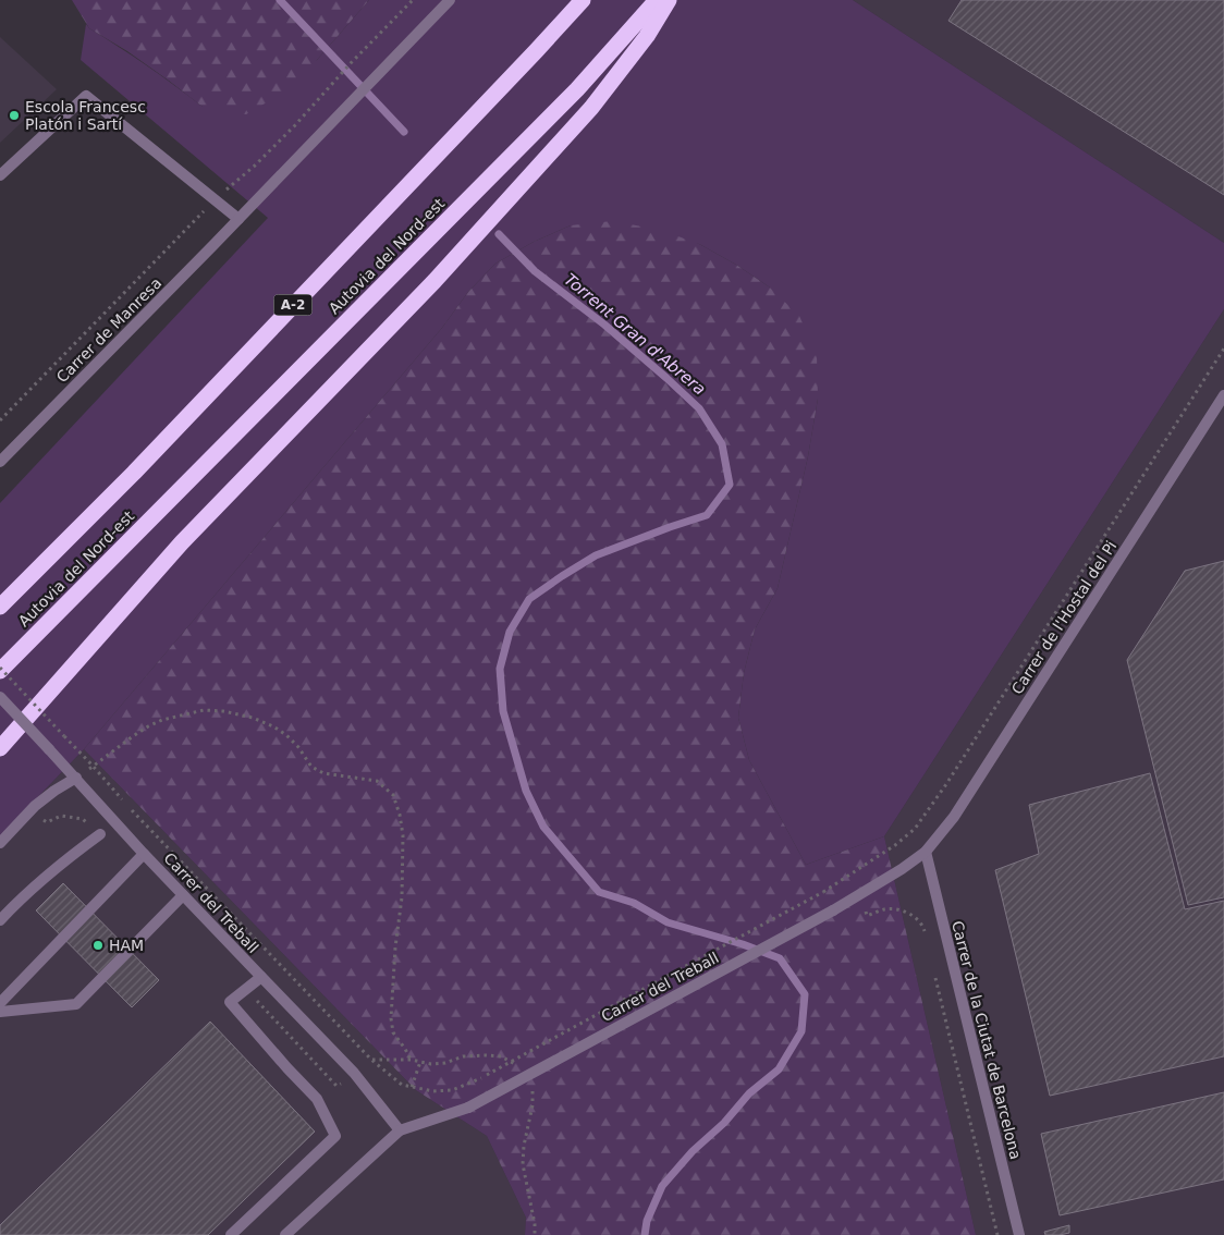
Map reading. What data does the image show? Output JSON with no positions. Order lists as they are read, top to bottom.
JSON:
{
  "streets": {
    "highway": ["Autovia del Nord-est", "A-2"],
    "street": [
      "Carrer de Manresa",
      "Carrer de l'Hostal del Pi",
      "Carrer del Treball",
      "Carrer de la Ciutat de Barcelona"
    ]
  },
  "crossings": [
    ["Carrer de l'Hostal del Pi", "Carrer del Treball"],
    ["Carrer de l'Hostal del Pi", "Carrer de la Ciutat de Barcelona"],
    ["Carrer del Treball", "Carrer de la Ciutat de Barcelona"]
  ],
  "water": ["Torrent Gran d'Abrera"],
  "places": ["Escola Francesc Platón i Sartí", "HAM"]
}
